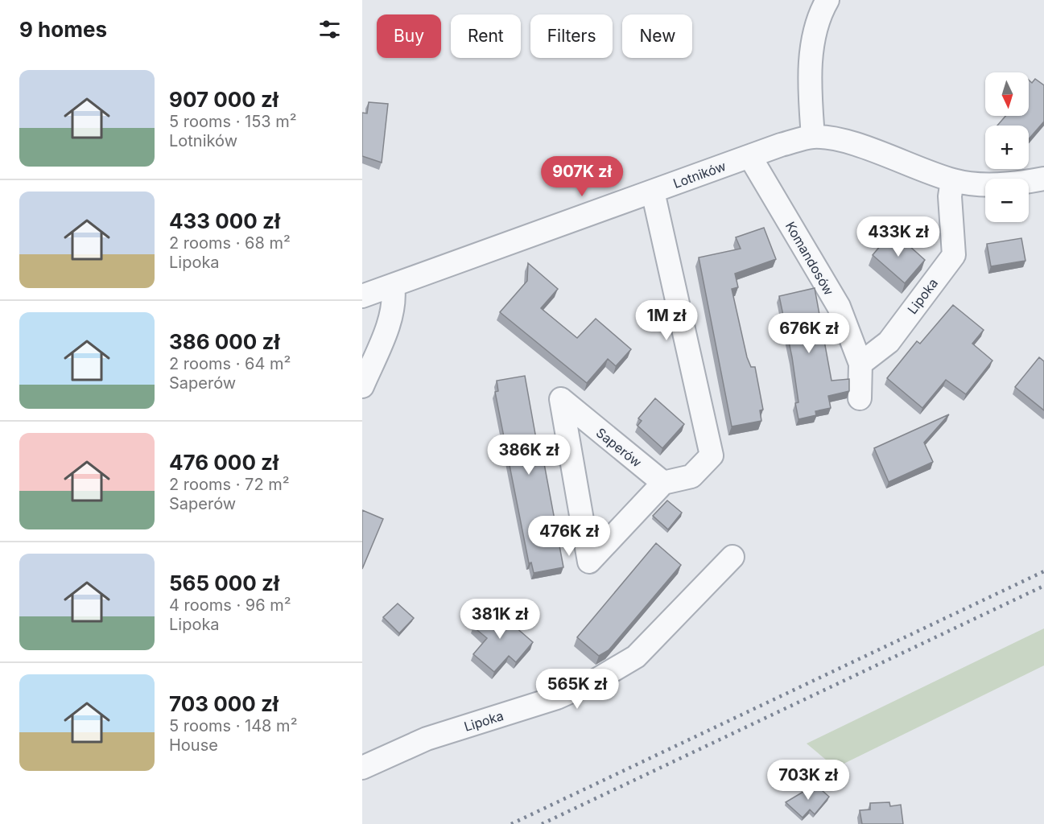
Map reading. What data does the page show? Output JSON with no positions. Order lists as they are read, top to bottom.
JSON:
{
  "streets": {
    "street": [
      "Lotników",
      "Komandosów",
      "Lipoka",
      "Saperów"
    ]
  },
  "crossings": [
    ["Lotników", "Komandosów"],
    ["Lotników", "Lipoka"],
    ["Komandosów", "Lipoka"]
  ],
  "north": "bottom",
  "page": {
    "heading": "9 homes",
    "chip": [
      "Buy",
      "Rent",
      "Filters",
      "New"
    ],
    "list": [
      {
        "name": "907 000 zł",
        "note": "5 rooms · 153 m² · Lotników"
      },
      {
        "name": "433 000 zł",
        "note": "2 rooms · 68 m² · Lipoka"
      },
      {
        "name": "386 000 zł",
        "note": "2 rooms · 64 m² · Saperów"
      },
      {
        "name": "476 000 zł",
        "note": "2 rooms · 72 m² · Saperów"
      },
      {
        "name": "565 000 zł",
        "note": "4 rooms · 96 m² · Lipoka"
      },
      {
        "name": "703 000 zł",
        "note": "5 rooms · 148 m² · House"
      }
    ],
    "map_buttons": ["+", "−"],
    "price": [
      "907K zł",
      "433K zł",
      "1M zł",
      "676K zł",
      "386K zł",
      "476K zł",
      "381K zł",
      "565K zł",
      "703K zł"
    ]
  }
}
